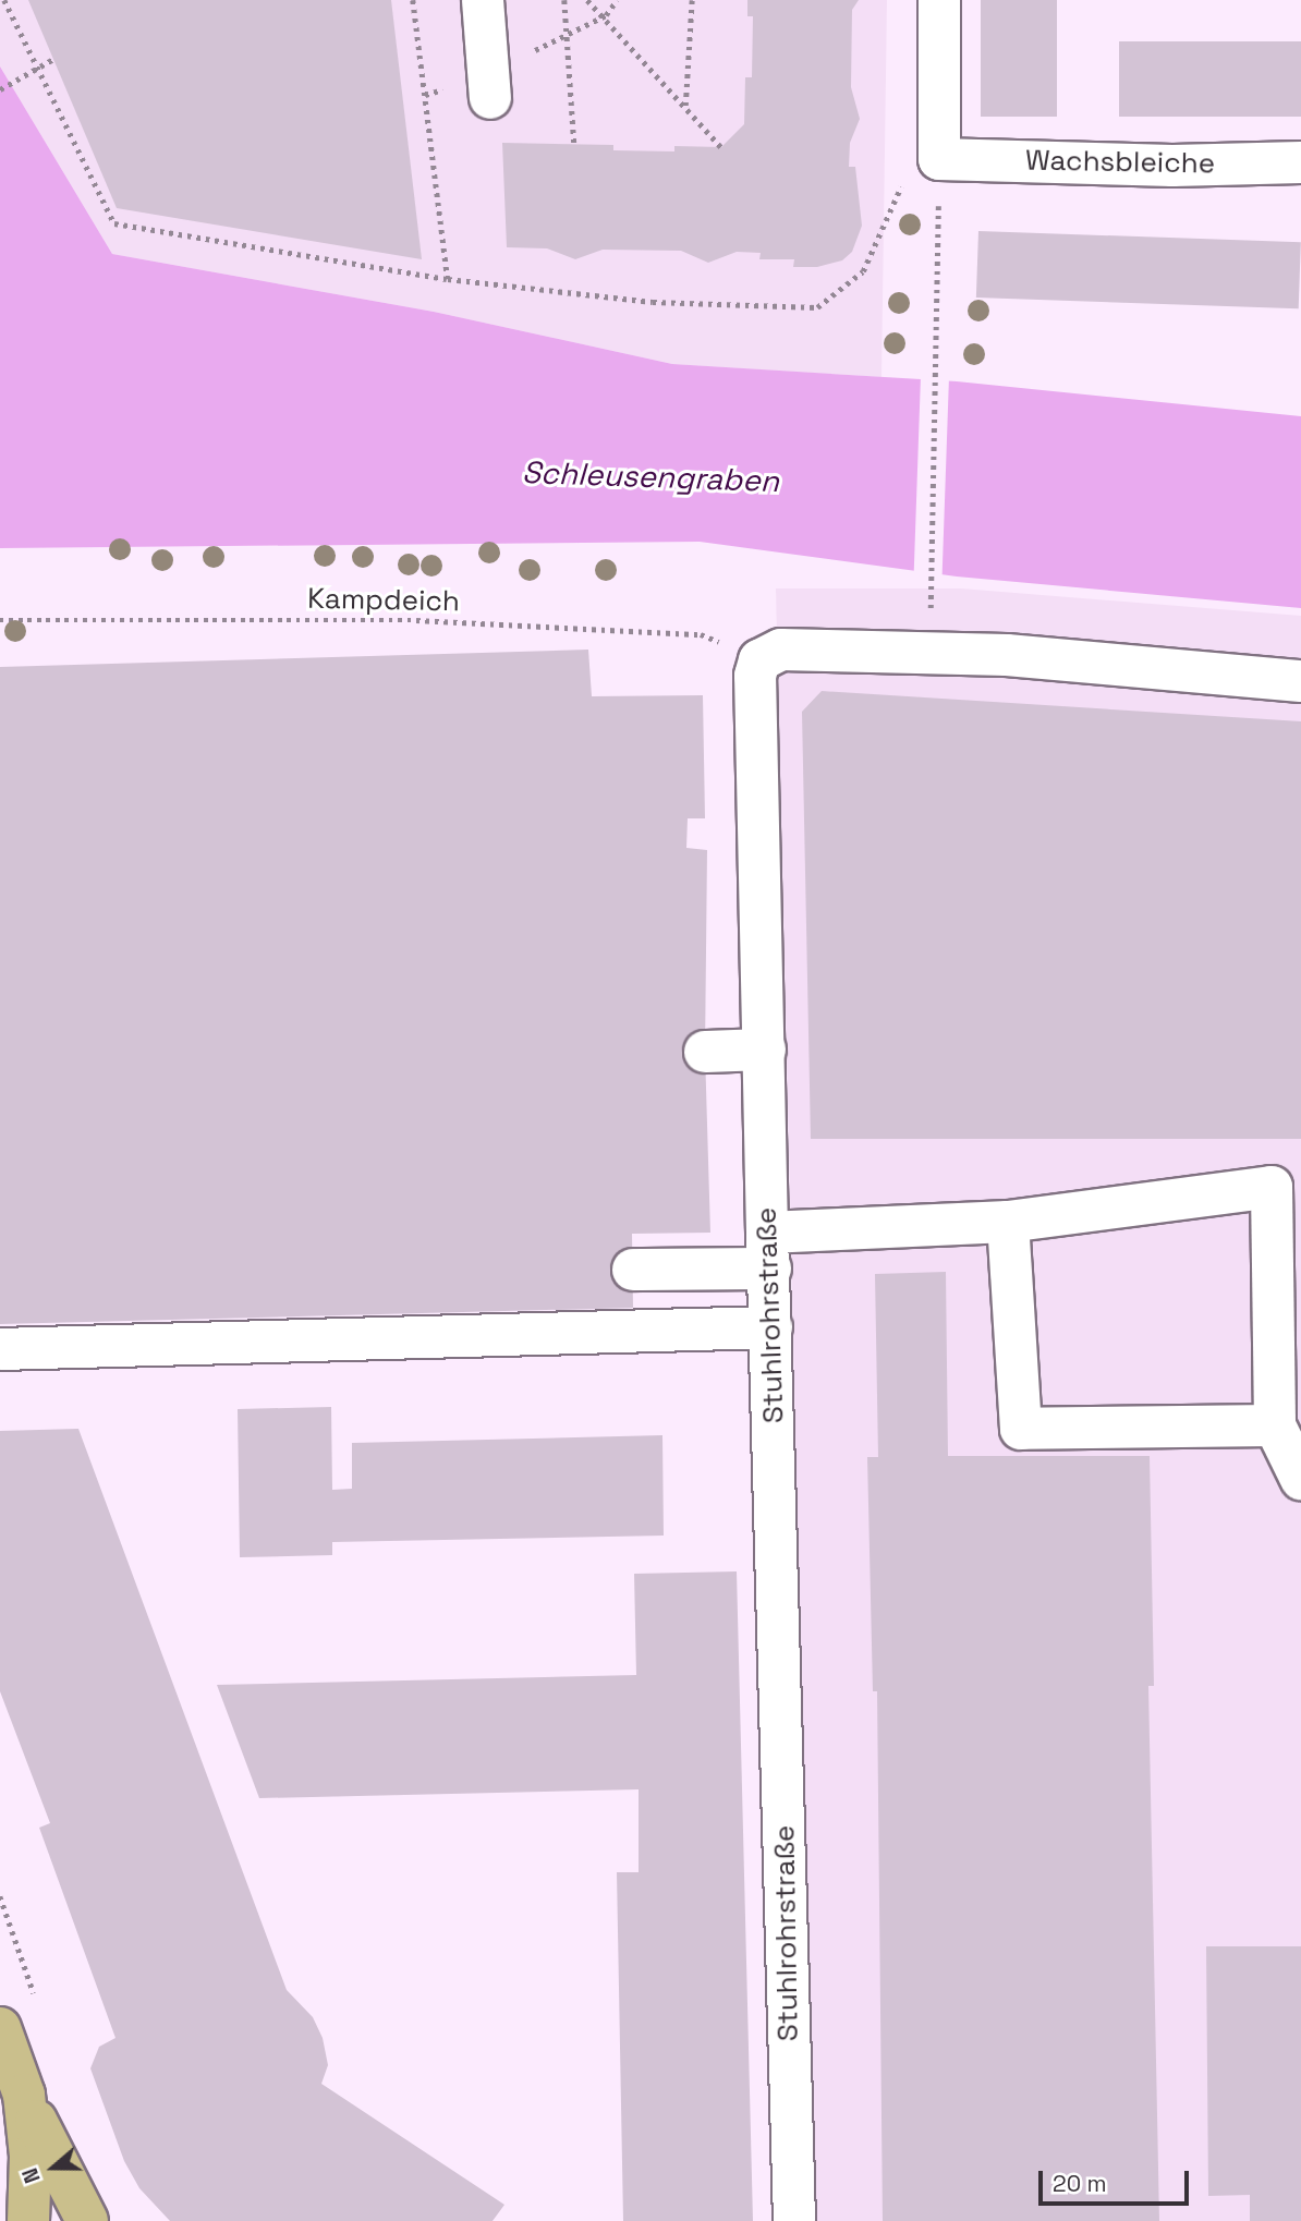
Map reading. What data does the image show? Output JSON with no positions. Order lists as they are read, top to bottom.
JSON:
{
  "streets": {
    "street": ["Wachsbleiche", "Stuhlrohrstraße"],
    "path": ["Kampdeich"]
  },
  "crossings": [
    ["Kampdeich", "Stuhlrohrstraße"]
  ],
  "water": ["Schleusengraben"],
  "scale_bar": "20 m",
  "north": "left"
}
